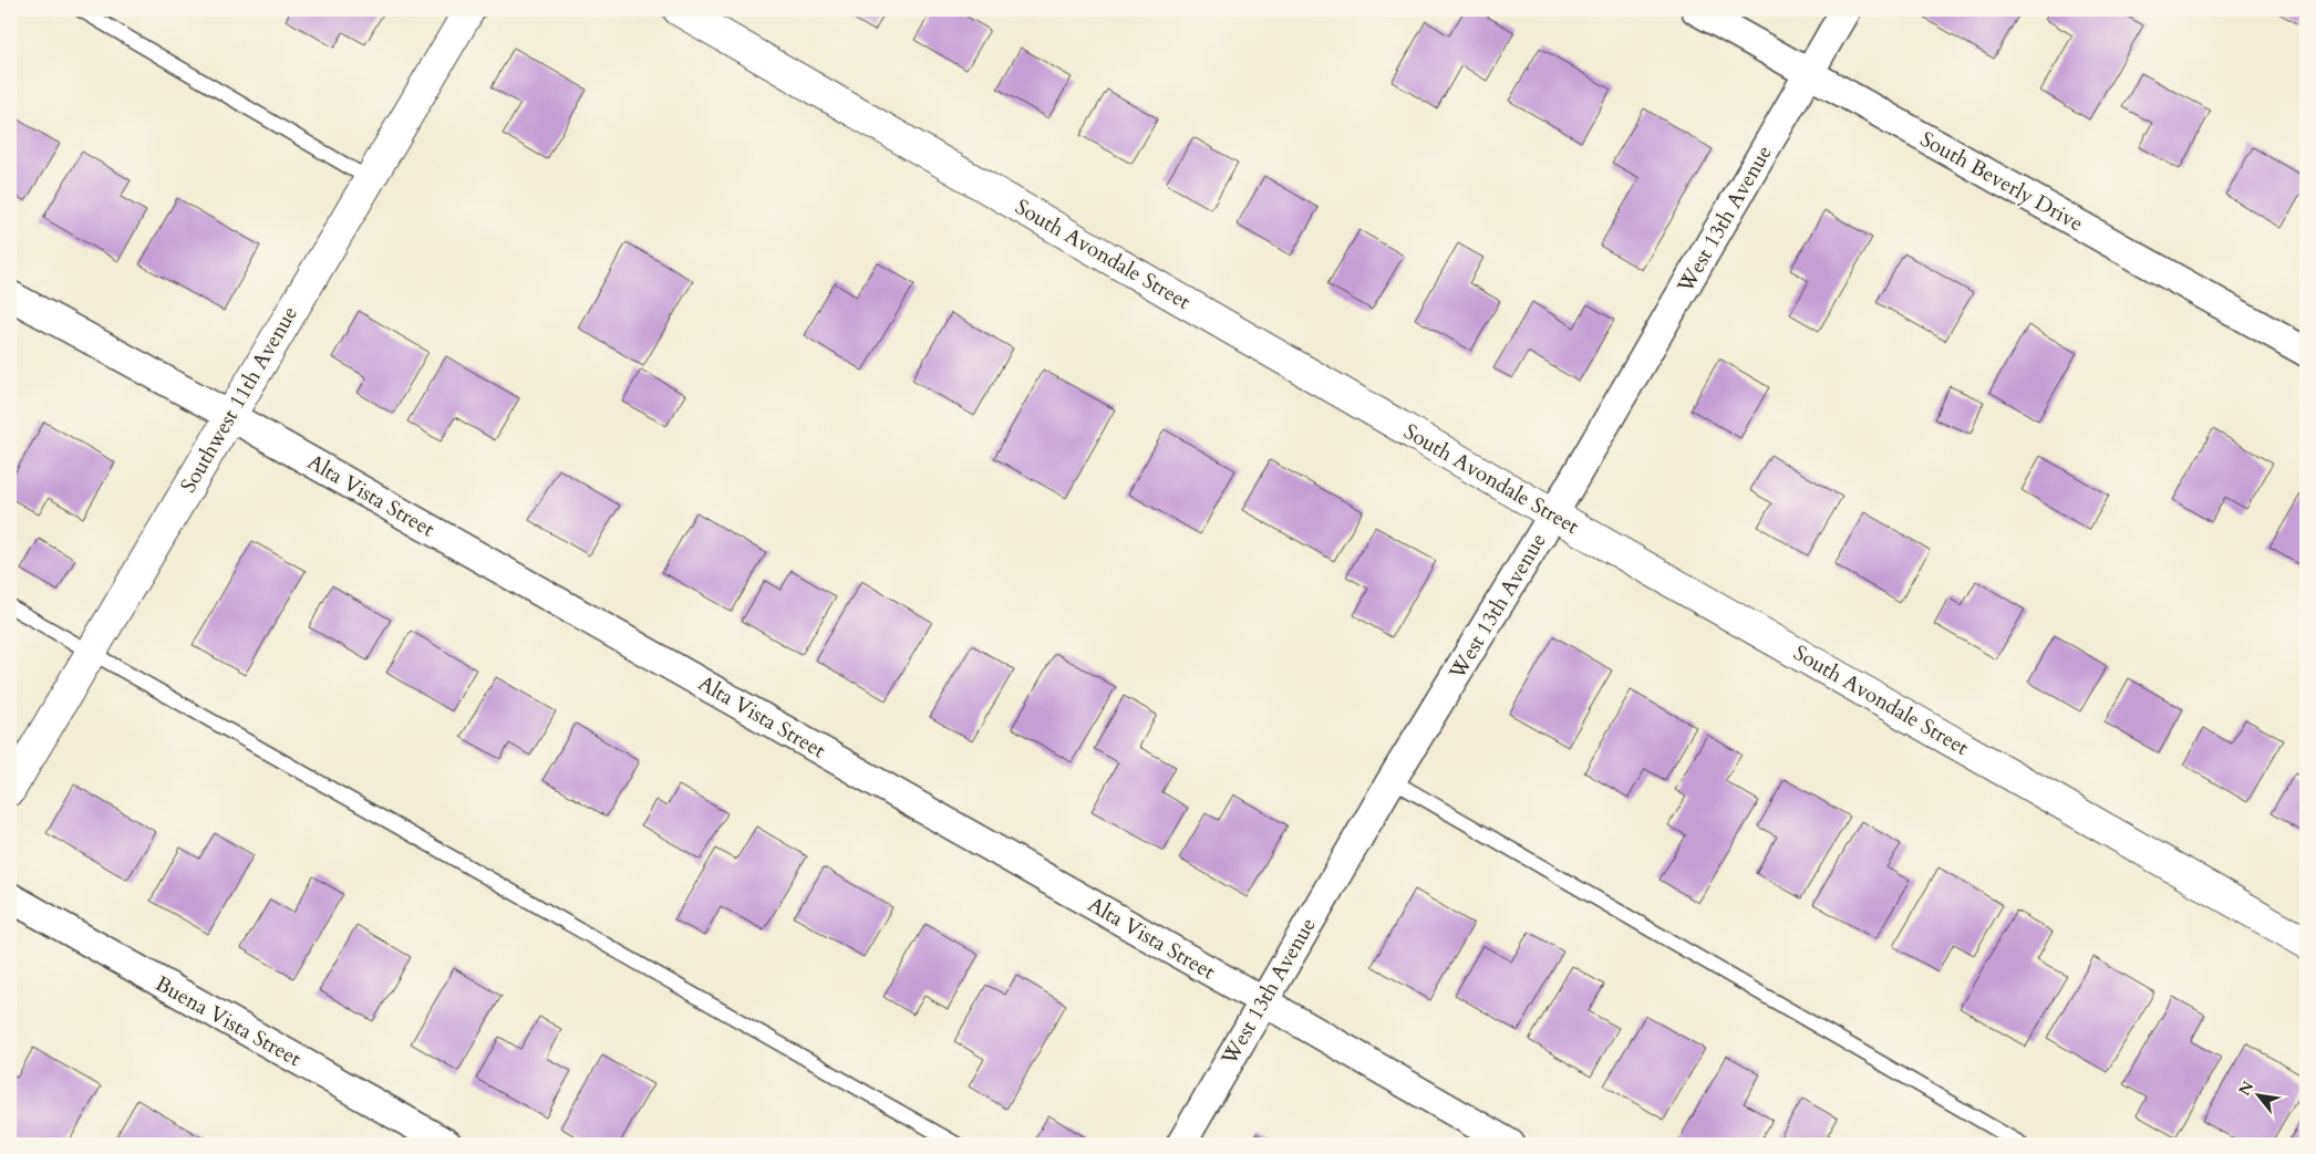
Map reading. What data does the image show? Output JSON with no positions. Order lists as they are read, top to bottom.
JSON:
{
  "streets": {
    "main road": ["South Avondale Street", "Southwest 11th Avenue"],
    "street": [
      "South Beverly Drive",
      "West 13th Avenue",
      "Alta Vista Street",
      "Buena Vista Street"
    ]
  },
  "crossings": [
    ["South Beverly Drive", "West 13th Avenue"],
    ["West 13th Avenue", "South Avondale Street"],
    ["West 13th Avenue", "Alta Vista Street"],
    ["Southwest 11th Avenue", "Alta Vista Street"]
  ],
  "north": "top left"
}
